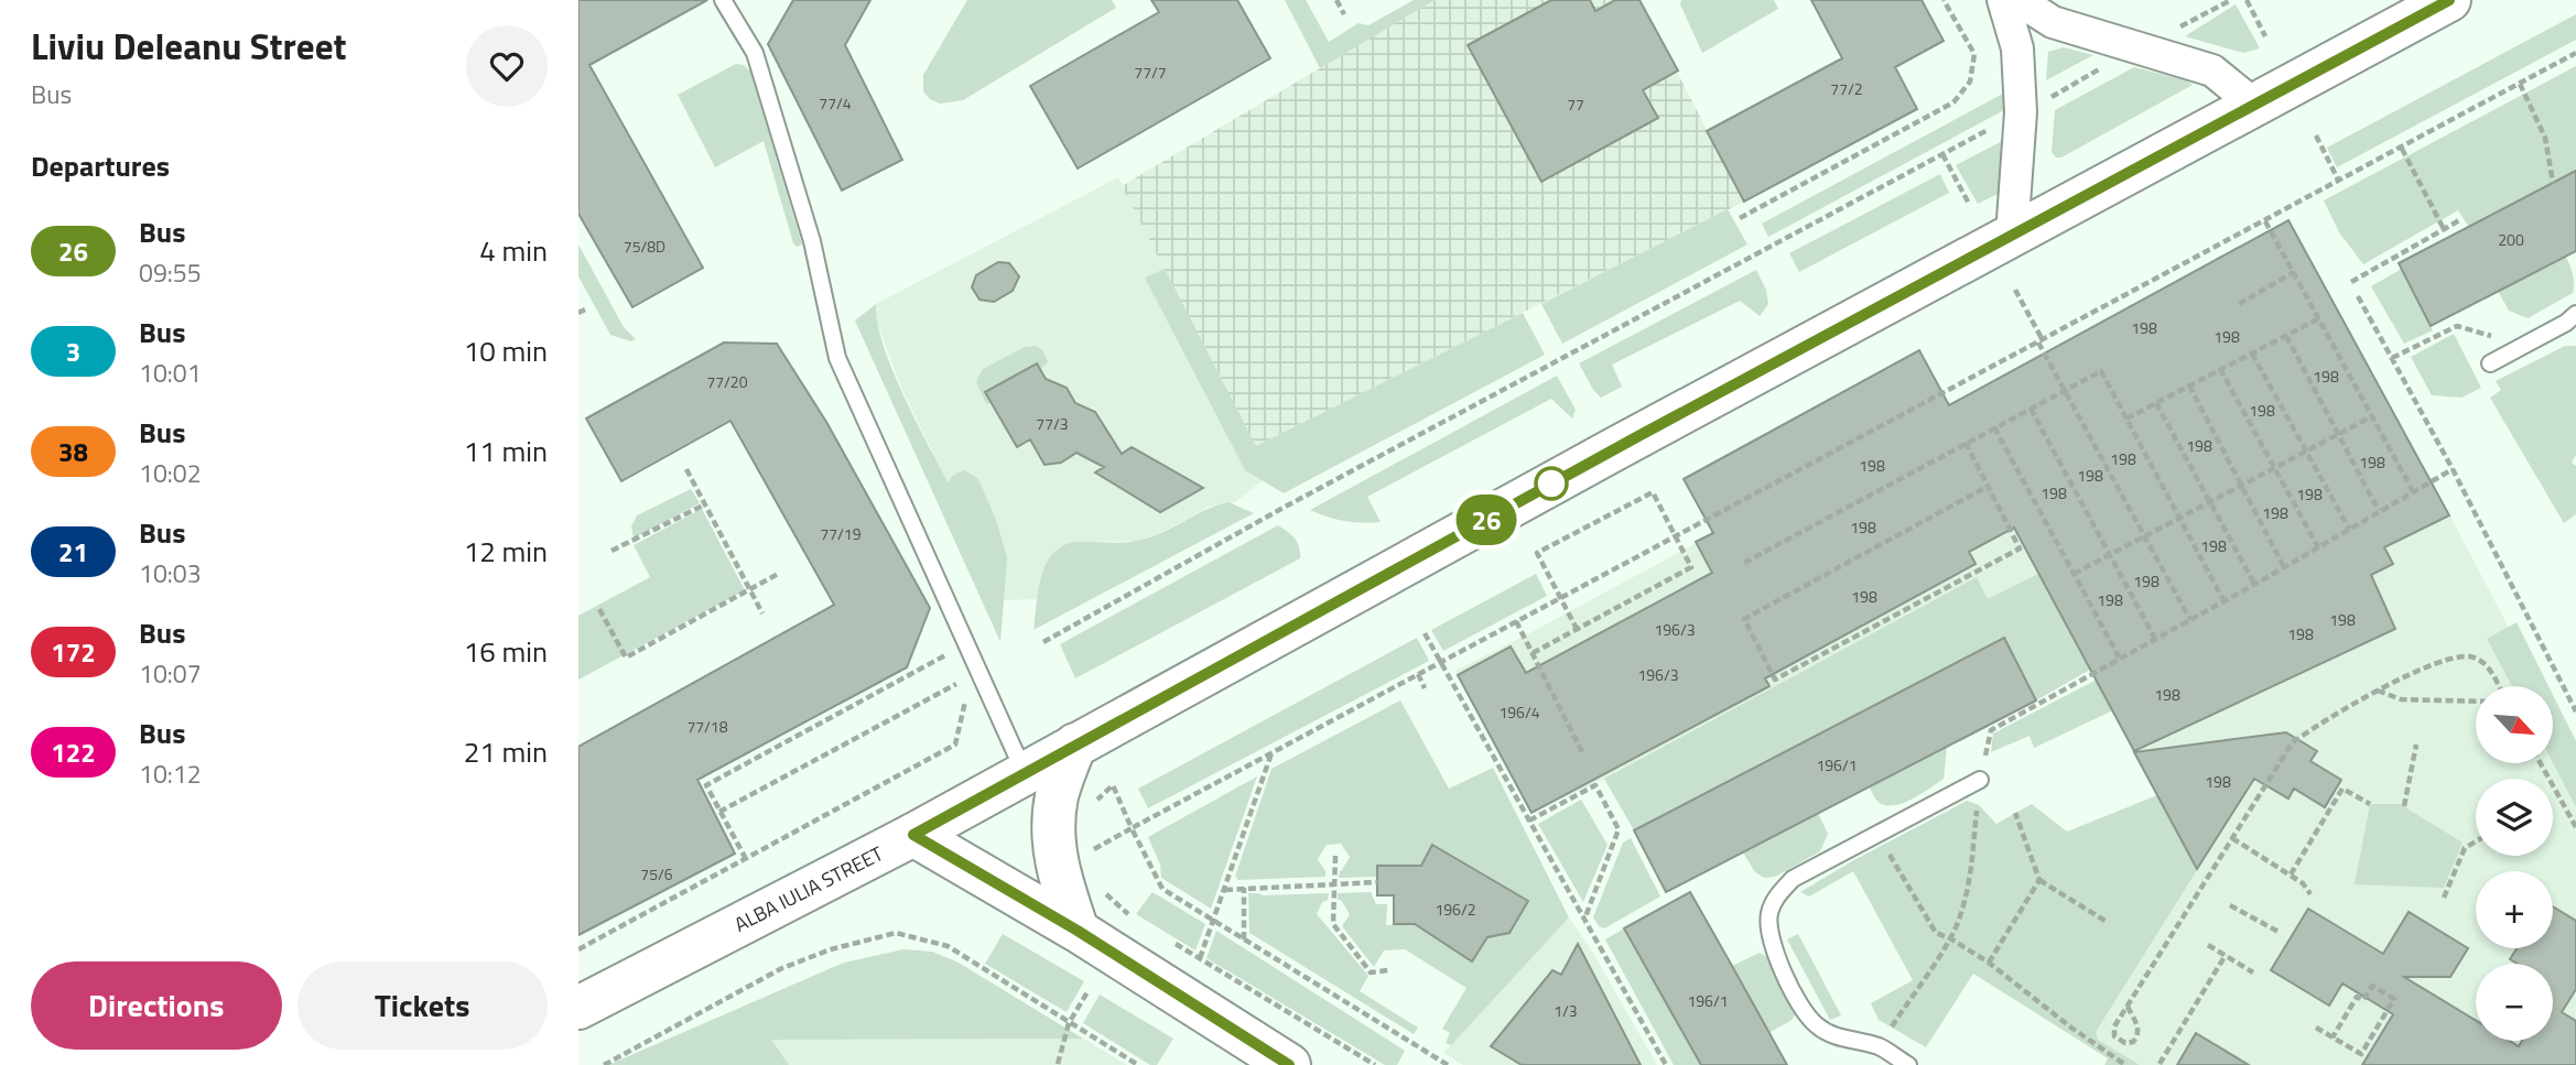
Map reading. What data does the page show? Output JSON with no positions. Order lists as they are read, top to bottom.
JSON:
{
  "streets": {
    "main road": ["ALBA IULIA STREET"]
  },
  "lines": ["bus line 26"],
  "house_numbers": [
    "77/7",
    "77/2",
    "77/4",
    "77",
    "200",
    "75/8D",
    "198",
    "198",
    "198",
    "77/20",
    "198",
    "77/3",
    "198",
    "198",
    "198",
    "198",
    "198",
    "198",
    "198",
    "198",
    "198",
    "77/19",
    "198",
    "198",
    "198",
    "198",
    "198",
    "196/3",
    "198",
    "196/3",
    "198",
    "196/4",
    "77/18",
    "196/1",
    "198",
    "75/6",
    "196/2",
    "196/1",
    "1/3"
  ],
  "north": "bottom right",
  "page": {
    "heading": [
      ["Liviu Deleanu Street", "Bus"],
      "Departures"
    ],
    "on_map": "26",
    "list": [
      {
        "mark": "26",
        "name": "Bus",
        "note": "09:55",
        "value": "4 min"
      },
      {
        "mark": "3",
        "name": "Bus",
        "note": "10:01",
        "value": "10 min"
      },
      {
        "mark": "38",
        "name": "Bus",
        "note": "10:02",
        "value": "11 min"
      },
      {
        "mark": "21",
        "name": "Bus",
        "note": "10:03",
        "value": "12 min"
      },
      {
        "mark": "172",
        "name": "Bus",
        "note": "10:07",
        "value": "16 min"
      },
      {
        "mark": "122",
        "name": "Bus",
        "note": "10:12",
        "value": "21 min"
      }
    ],
    "map_buttons": ["+", "−"],
    "buttons": ["Directions", "Tickets"]
  }
}
